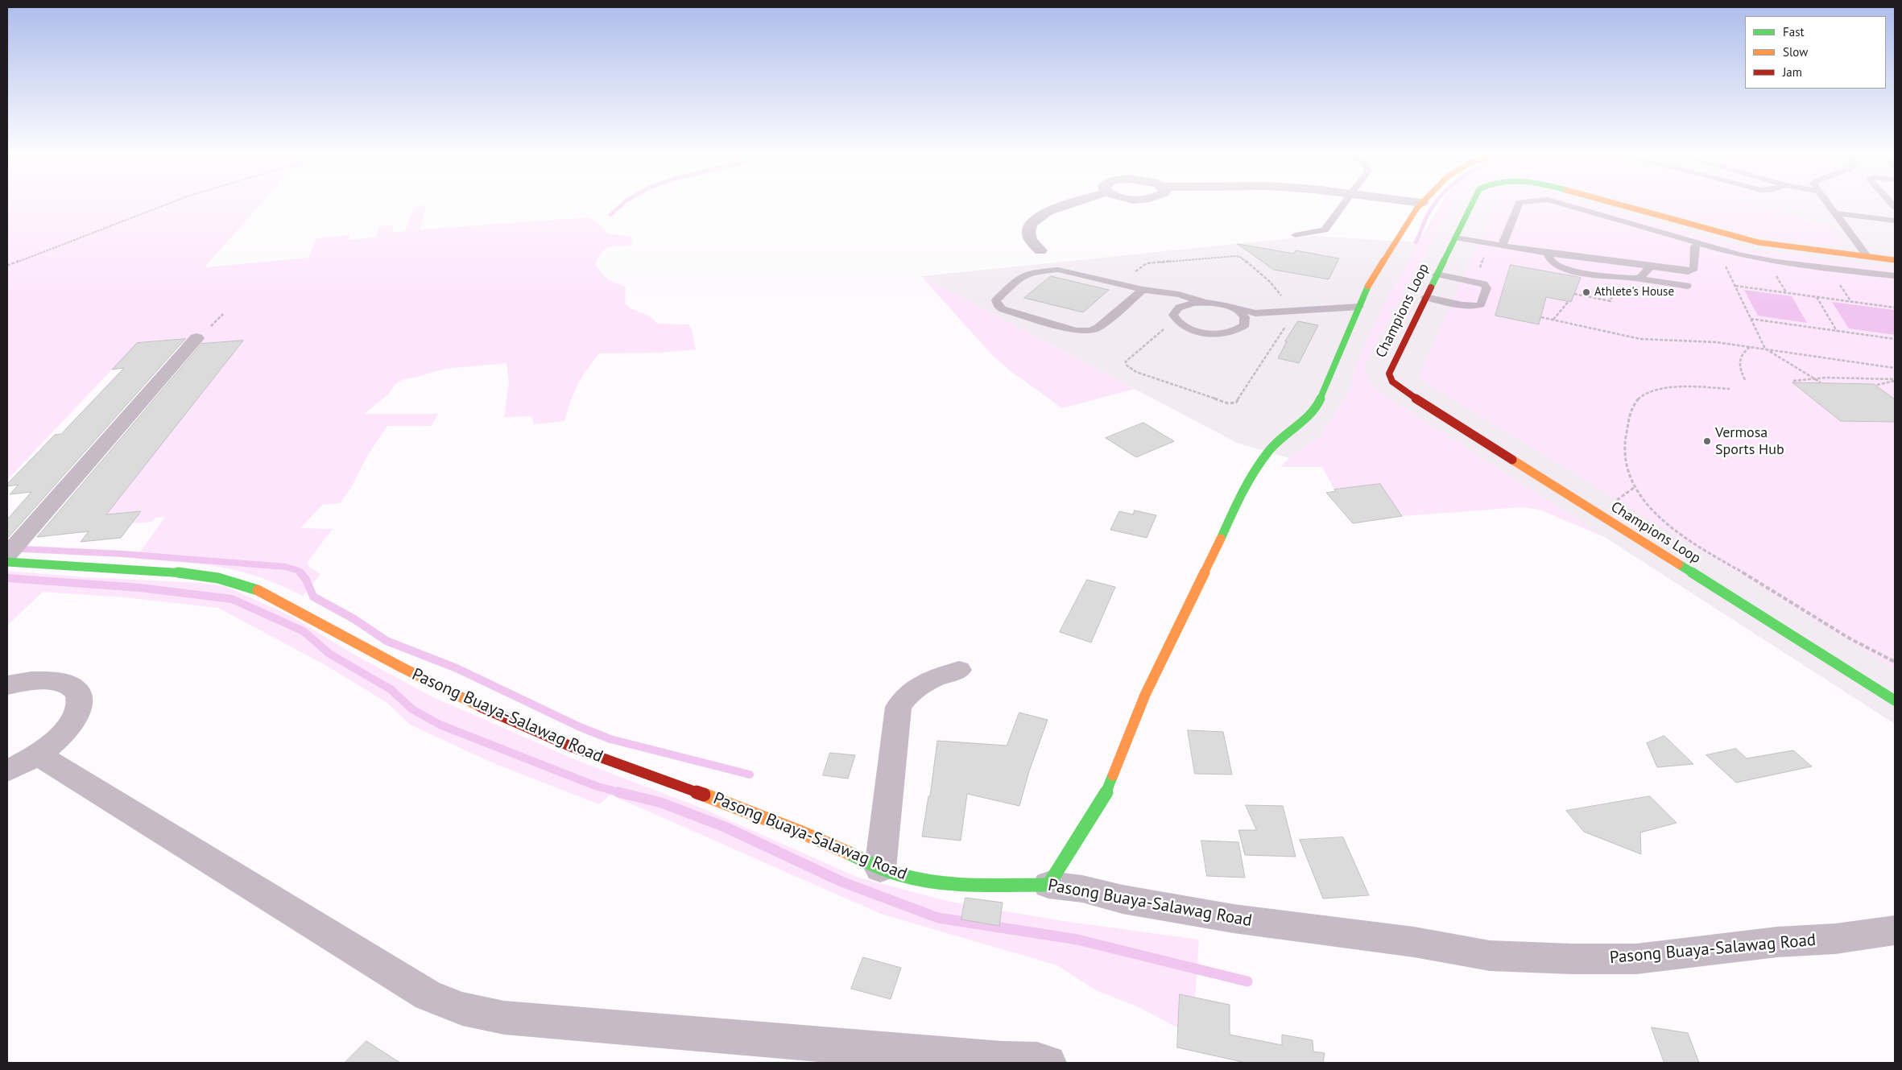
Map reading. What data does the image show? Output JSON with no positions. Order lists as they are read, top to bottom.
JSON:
{
  "streets": {
    "street": ["Champions Loop", "Pasong Buaya-Salawag Road"]
  },
  "places": ["Athlete's House", "Vermosa Sports Hub"],
  "legend": ["Fast", "Slow", "Jam"]
}
